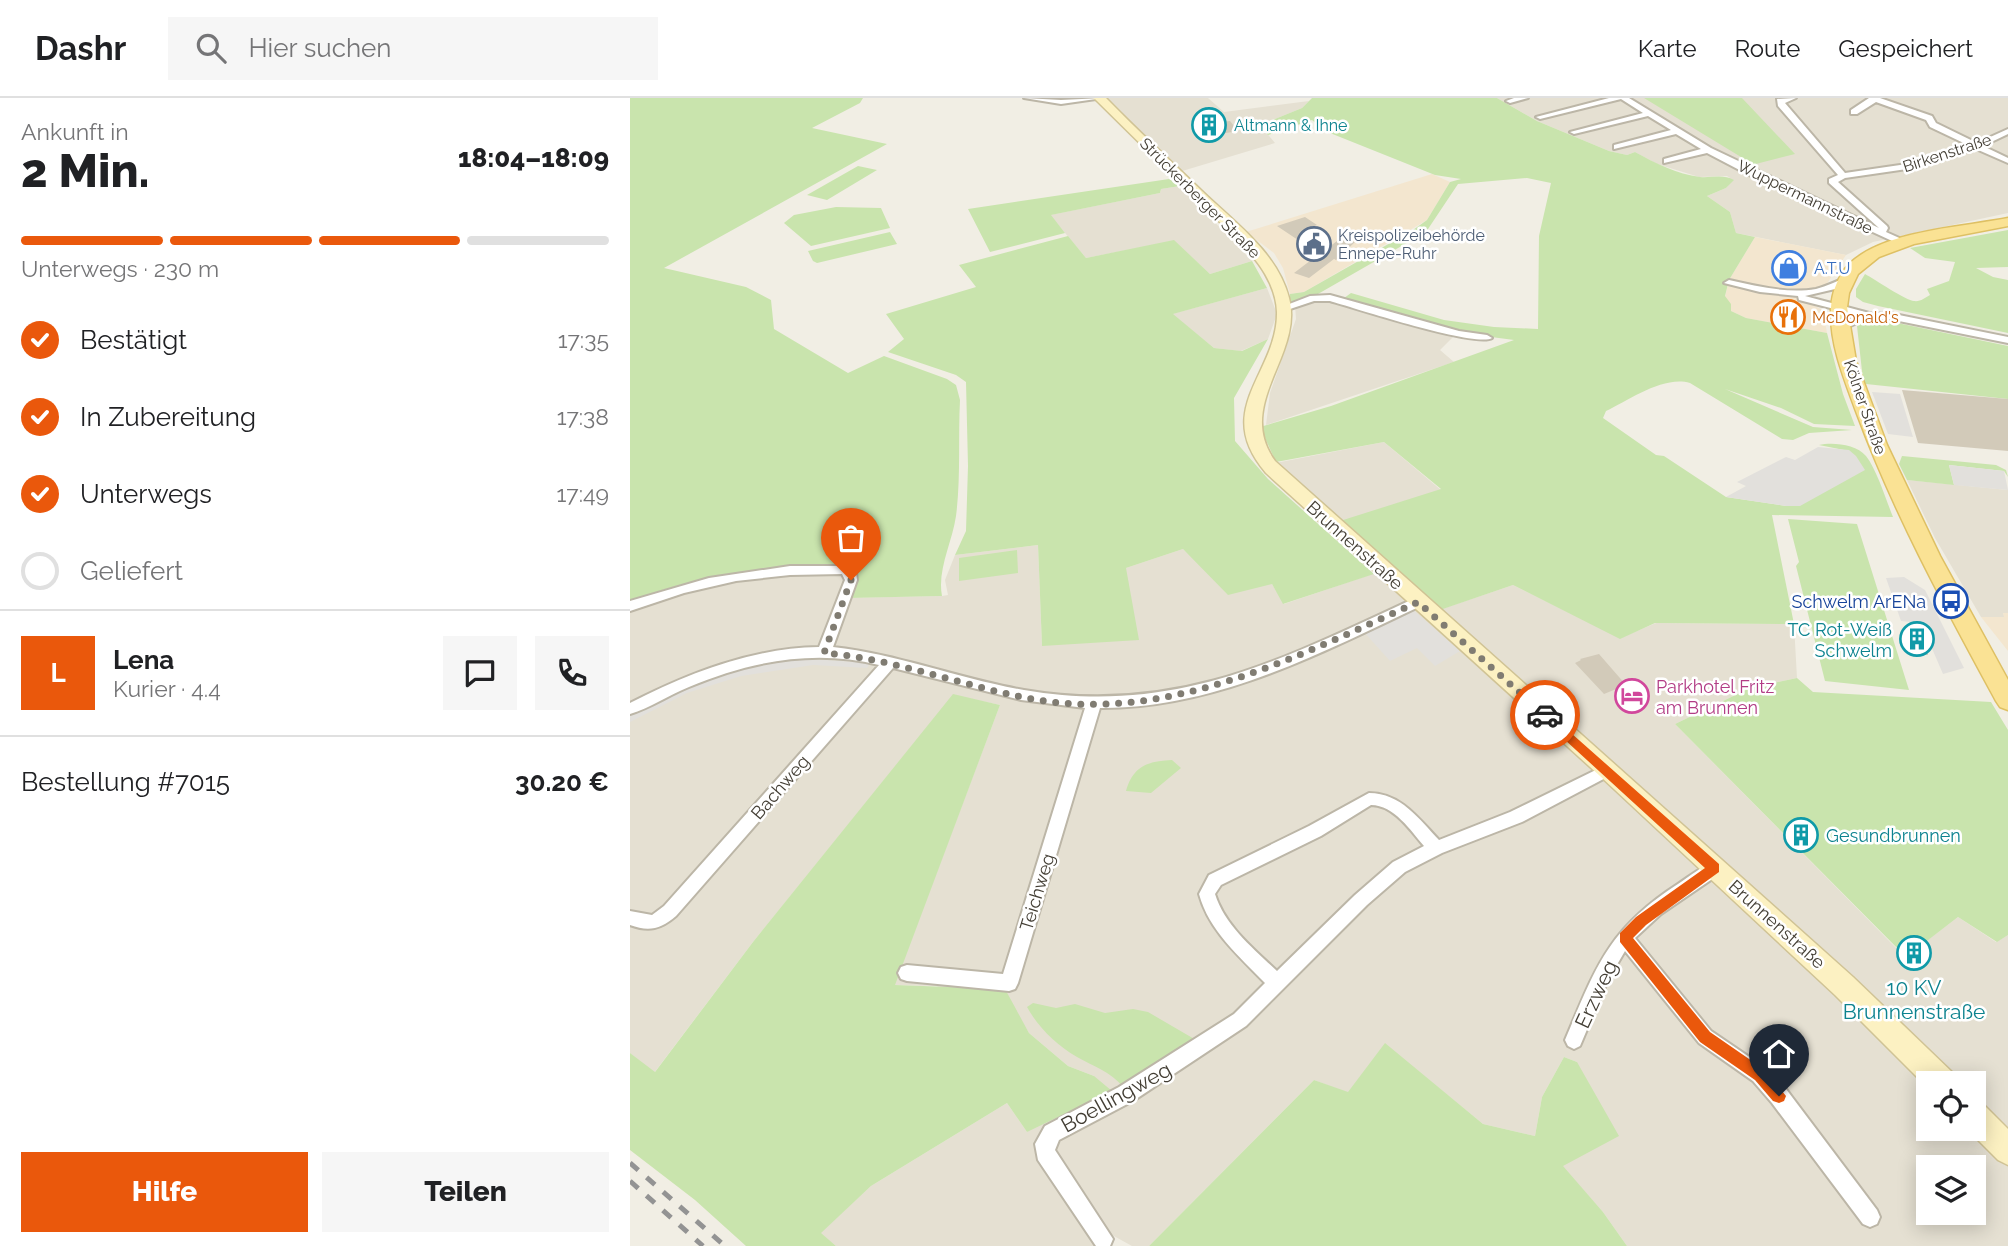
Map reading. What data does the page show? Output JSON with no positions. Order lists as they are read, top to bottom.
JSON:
{
  "streets": {
    "main road": ["Strückerberger Straße", "Kölner Straße", "Brunnenstraße"],
    "street": [
      "Birkenstraße",
      "Wuppermannstraße",
      "Bachweg",
      "Teichweg",
      "Erzweg",
      "Boellingweg"
    ]
  },
  "crossings": [
    ["Wuppermannstraße", "Kölner Straße"],
    ["Strückerberger Straße", "Brunnenstraße"],
    ["Brunnenstraße", "Erzweg"],
    ["Brunnenstraße", "Boellingweg"]
  ],
  "places": {
    "building": [
      "Altmann & Ihne",
      "TC Rot-Weiß Schwelm",
      "Gesundbrunnen",
      "10 KV Brunnenstraße"
    ],
    "public building": ["Kreispolizeibehörde Ennepe-Ruhr"],
    "shop": ["A.T.U"],
    "restaurant": ["McDonald's"],
    "bus stop": ["Schwelm ArENa"],
    "hotel": ["Parkhotel Fritz am Brunnen"]
  },
  "page": {
    "header": "Dashr",
    "search": "Hier suchen",
    "nav": ["Karte", "Route", "Gespeichert"],
    "heading": ["2 Min.", "Ankunft in", "18:04–18:09"],
    "panel": [
      "Lena",
      "Kurier · 4.4",
      "Bestellung #7015",
      "30.20 €"
    ],
    "bar": "Unterwegs · 230 m",
    "list": [
      ["Bestätigt", "17:35"],
      ["In Zubereitung", "17:38"],
      ["Unterwegs", "17:49"],
      "Geliefert"
    ],
    "round": "L",
    "buttons": ["Hilfe", "Teilen"]
  }
}
